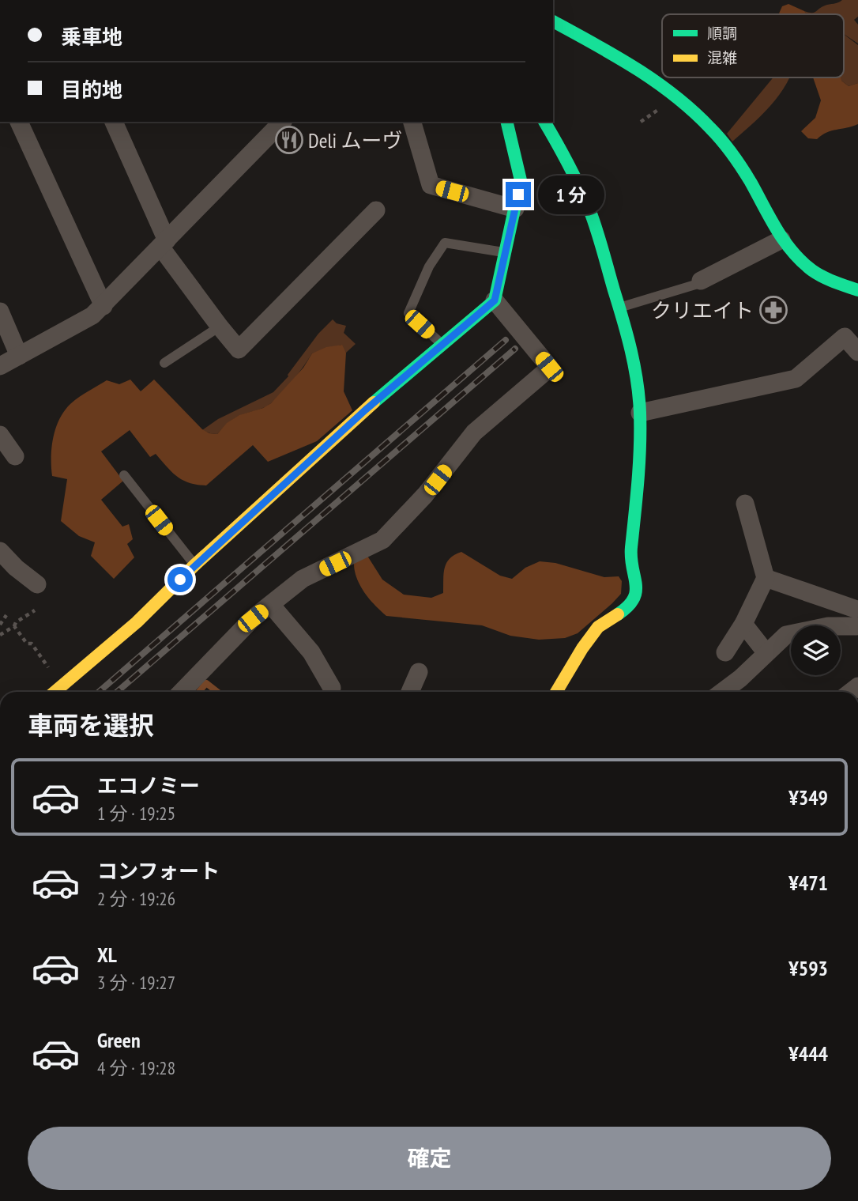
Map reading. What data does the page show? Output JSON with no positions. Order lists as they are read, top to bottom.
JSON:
{
  "places": {
    "restaurant": ["Deli ムーヴ"],
    "pharmacy": ["クリエイト"]
  },
  "legend": ["順調", "混雑"],
  "page": {
    "banner": ["乗車地", "目的地"],
    "bubble": "1 分",
    "heading": "車両を選択",
    "list": [
      {
        "name": "エコノミー",
        "note": "1 分 · 19:25",
        "value": "¥349"
      },
      {
        "name": "コンフォート",
        "note": "2 分 · 19:26",
        "value": "¥471"
      },
      {
        "name": "XL",
        "note": "3 分 · 19:27",
        "value": "¥593"
      },
      {
        "name": "Green",
        "note": "4 分 · 19:28",
        "value": "¥444"
      }
    ],
    "buttons": "確定"
  }
}
